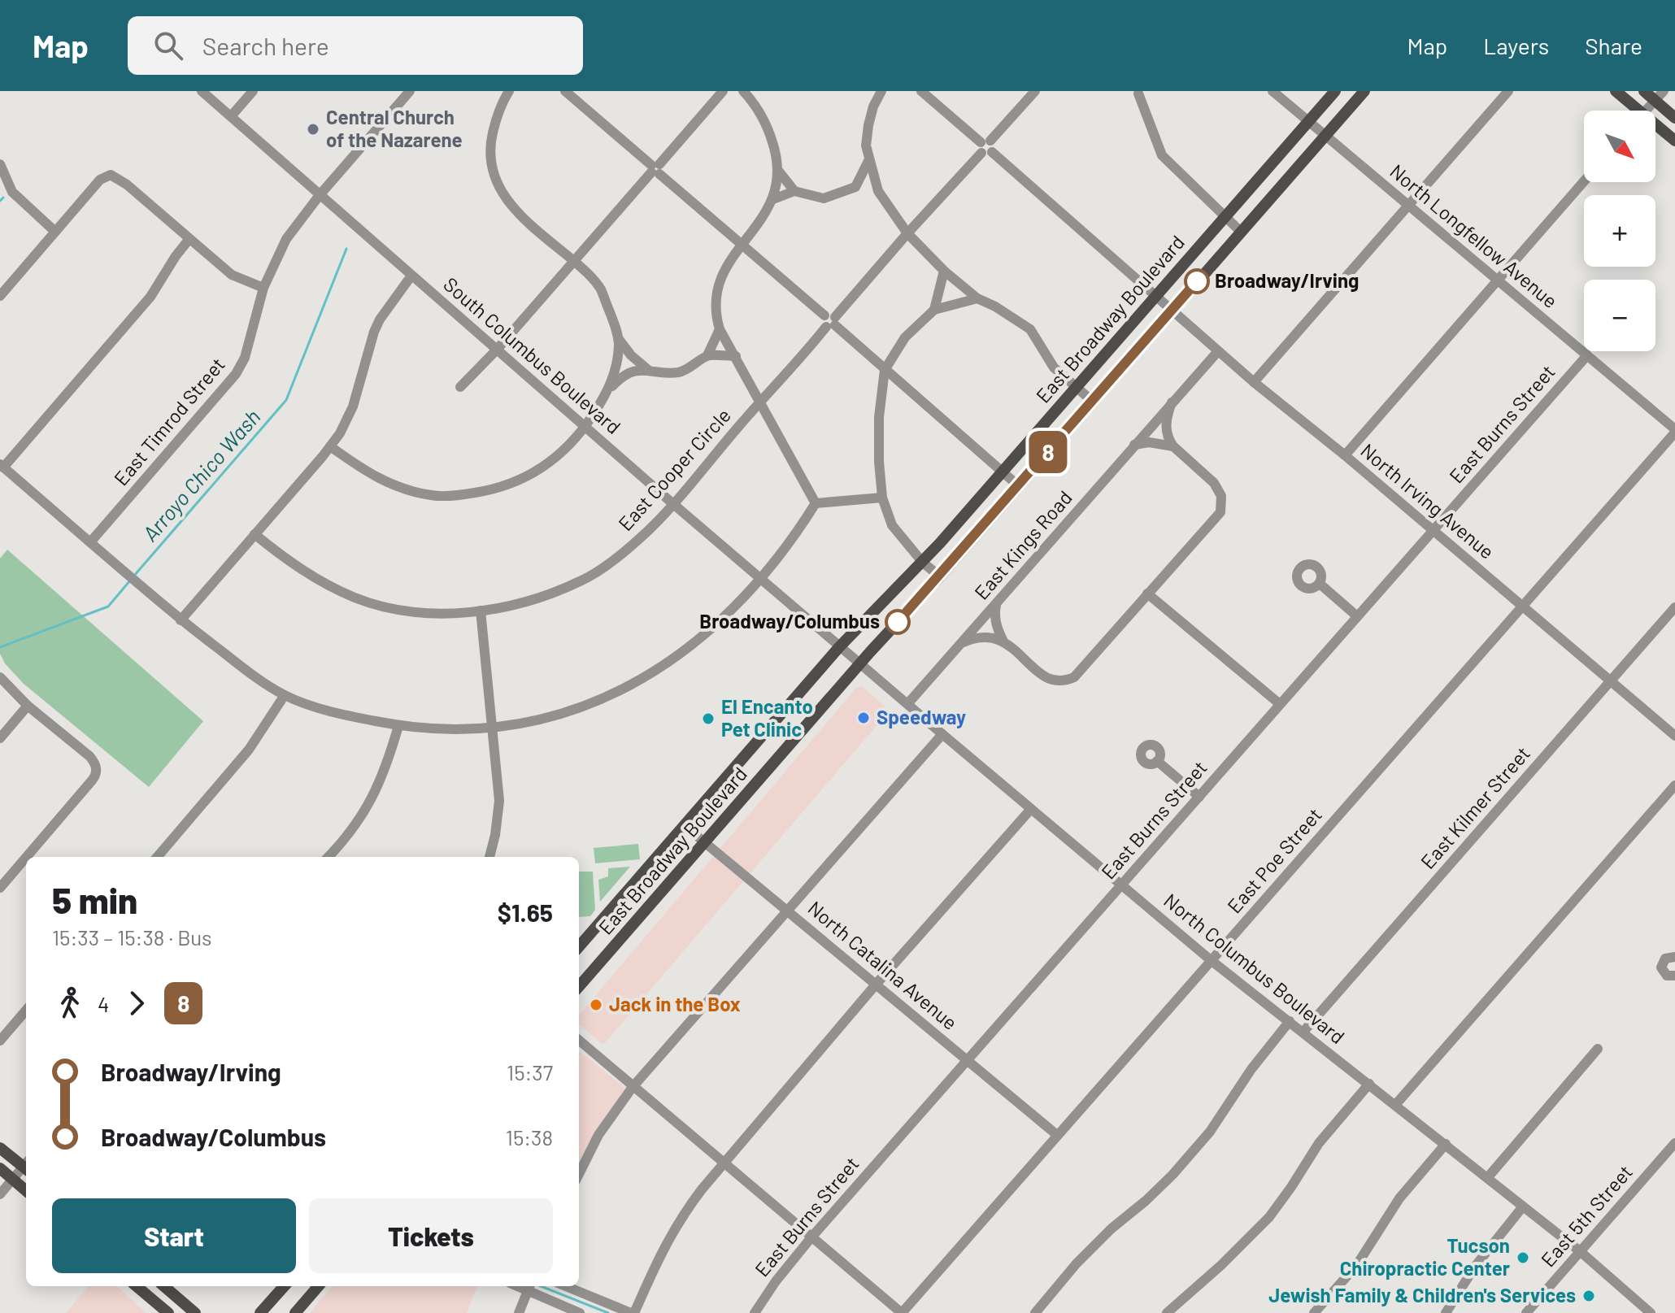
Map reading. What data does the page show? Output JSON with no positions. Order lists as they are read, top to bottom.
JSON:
{
  "streets": {
    "main road": ["East Broadway Boulevard"],
    "street": [
      "North Longfellow Avenue",
      "South Columbus Boulevard",
      "East Timrod Street",
      "East Burns Street",
      "East Cooper Circle",
      "North Irving Avenue",
      "East Kings Road",
      "East Kilmer Street",
      "East Poe Street",
      "North Catalina Avenue",
      "North Columbus Boulevard",
      "East 5th Street"
    ]
  },
  "crossings": [
    ["North Longfellow Avenue", "East Broadway Boulevard"],
    ["North Longfellow Avenue", "East Burns Street"],
    ["North Longfellow Avenue", "East Poe Street"],
    ["East Broadway Boulevard", "South Columbus Boulevard"],
    ["East Broadway Boulevard", "North Irving Avenue"],
    ["East Broadway Boulevard", "North Catalina Avenue"],
    ["East Broadway Boulevard", "North Columbus Boulevard"],
    ["South Columbus Boulevard", "East Timrod Street"],
    ["South Columbus Boulevard", "East Cooper Circle"],
    ["South Columbus Boulevard", "North Columbus Boulevard"],
    ["East Burns Street", "North Irving Avenue"],
    ["East Burns Street", "North Catalina Avenue"],
    ["East Burns Street", "North Columbus Boulevard"],
    ["East Cooper Circle", "North Irving Avenue"],
    ["North Irving Avenue", "East Kings Road"],
    ["North Irving Avenue", "East Kilmer Street"],
    ["North Irving Avenue", "East Poe Street"],
    ["East Kings Road", "North Columbus Boulevard"],
    ["East Kilmer Street", "North Columbus Boulevard"],
    ["East Poe Street", "North Catalina Avenue"],
    ["East Poe Street", "North Columbus Boulevard"],
    ["North Columbus Boulevard", "East 5th Street"]
  ],
  "water": ["Arroyo Chico Wash"],
  "places": [
    "Central Church of the Nazarene",
    "Broadway/Irving",
    "Broadway/Columbus",
    "Speedway",
    "El Encanto Pet Clinic",
    "Jack in the Box",
    "Tucson Chiropractic Center",
    "Jewish Family & Children's Services"
  ],
  "lines": ["bus line 8"],
  "north": "bottom right",
  "page": {
    "header": "Map",
    "search": "Search here",
    "nav": ["Map", "Layers", "Share"],
    "on_map": "8",
    "map_buttons": ["+", "−"],
    "heading": ["5 min", "15:33 – 15:38 · Bus", "$1.65"],
    "legs": ["4", "8"],
    "list": [
      {
        "name": "Broadway/Irving",
        "value": "15:37"
      },
      {
        "name": "Broadway/Columbus",
        "value": "15:38"
      }
    ],
    "buttons": ["Start", "Tickets"]
  }
}
